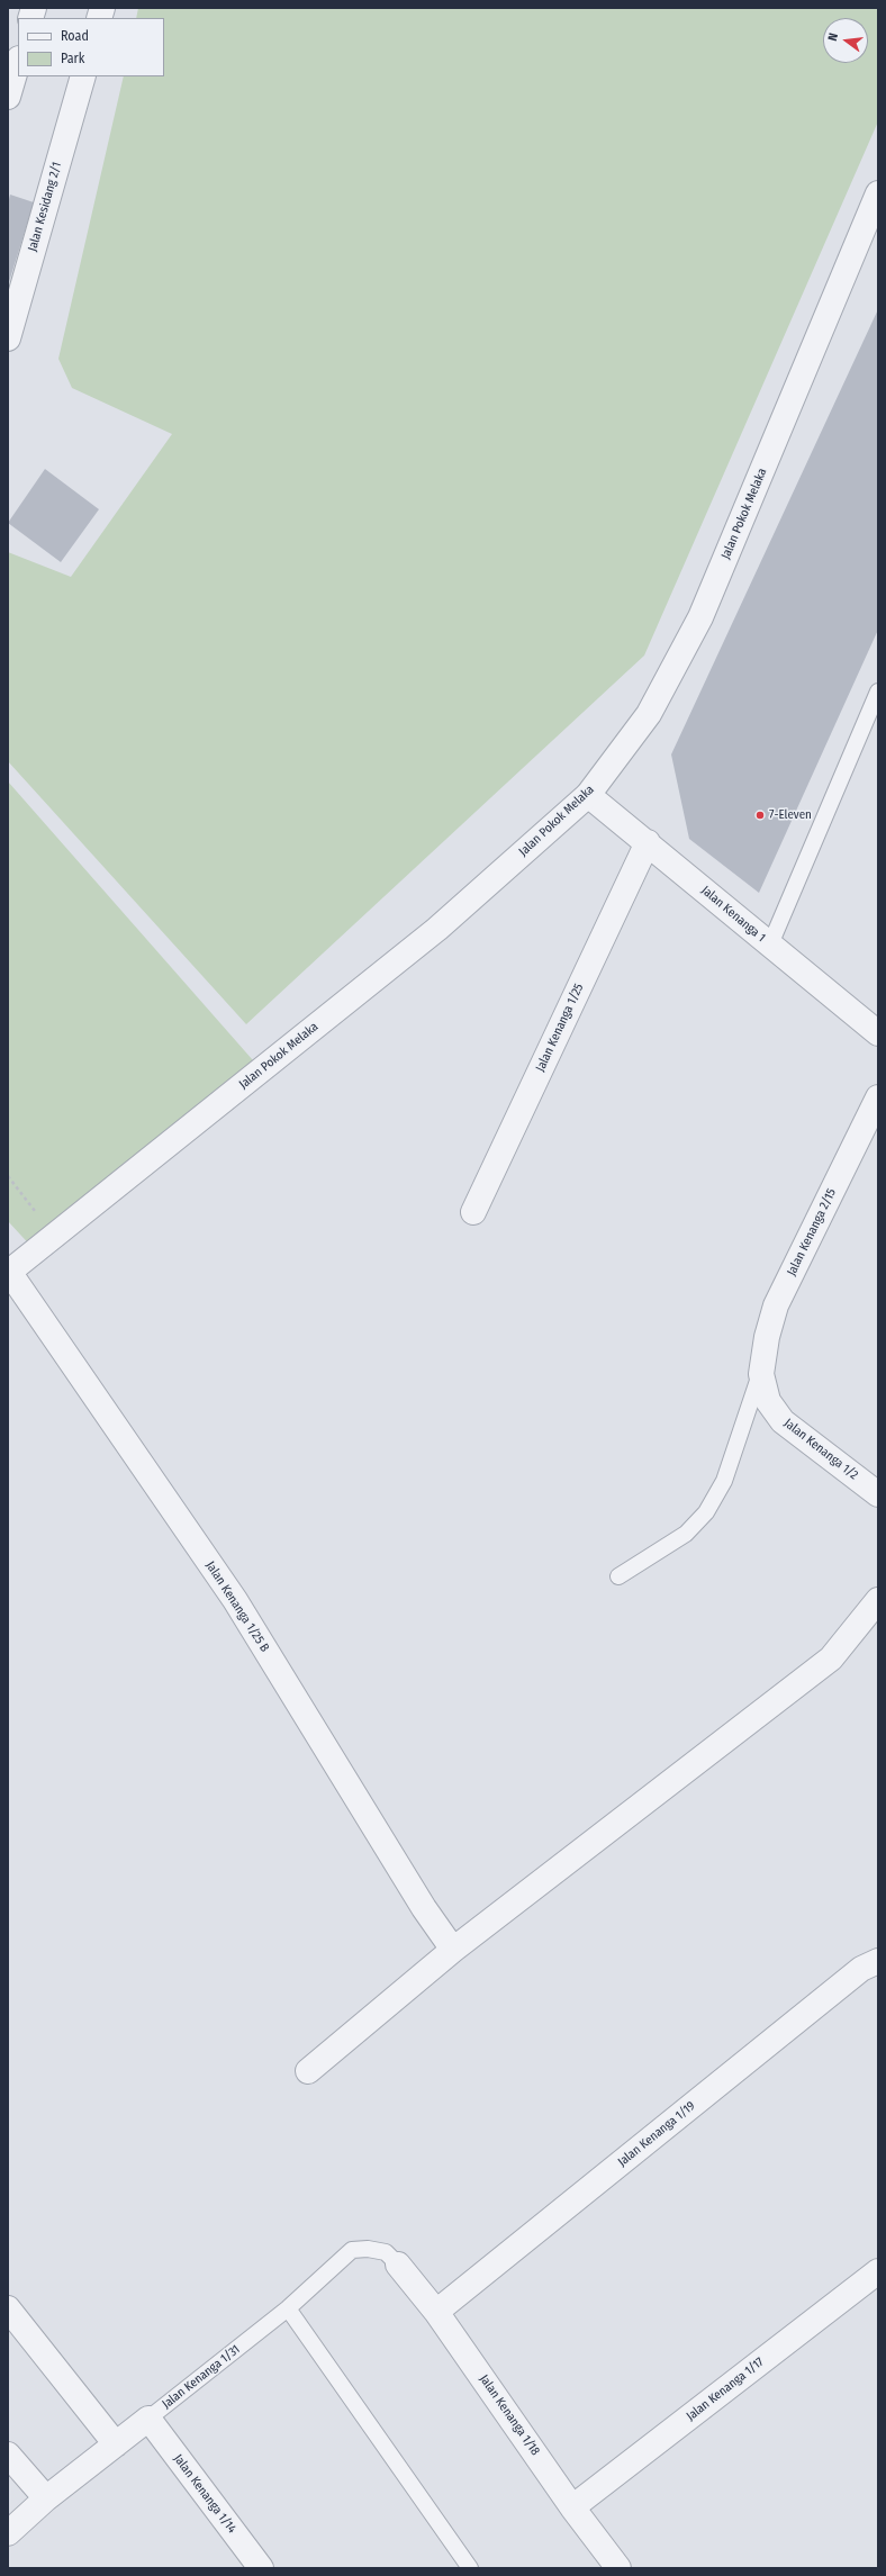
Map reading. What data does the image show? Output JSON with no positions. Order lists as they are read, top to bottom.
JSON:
{
  "streets": {
    "street": [
      "Jalan Kesidang 2/1",
      "Jalan Pokok Melaka",
      "Jalan Kenanga 1",
      "Jalan Kenanga 1/25",
      "Jalan Kenanga 2/15",
      "Jalan Kenanga 1/2",
      "Jalan Kenanga 1/25 B",
      "Jalan Kenanga 1/19",
      "Jalan Kenanga 1/31",
      "Jalan Kenanga 1/17",
      "Jalan Kenanga 1/18",
      "Jalan Kenanga 1/14"
    ]
  },
  "crossings": [
    ["Jalan Pokok Melaka", "Jalan Kenanga 1"],
    ["Jalan Pokok Melaka", "Jalan Kenanga 1/25 B"],
    ["Jalan Kenanga 1", "Jalan Kenanga 1/25"],
    ["Jalan Kenanga 2/15", "Jalan Kenanga 1/2"],
    ["Jalan Kenanga 1/19", "Jalan Kenanga 1/18"],
    ["Jalan Kenanga 1/31", "Jalan Kenanga 1/18"],
    ["Jalan Kenanga 1/31", "Jalan Kenanga 1/14"],
    ["Jalan Kenanga 1/17", "Jalan Kenanga 1/18"]
  ],
  "places": ["7-Eleven"],
  "legend": ["Road", "Park"],
  "north": "left"
}
